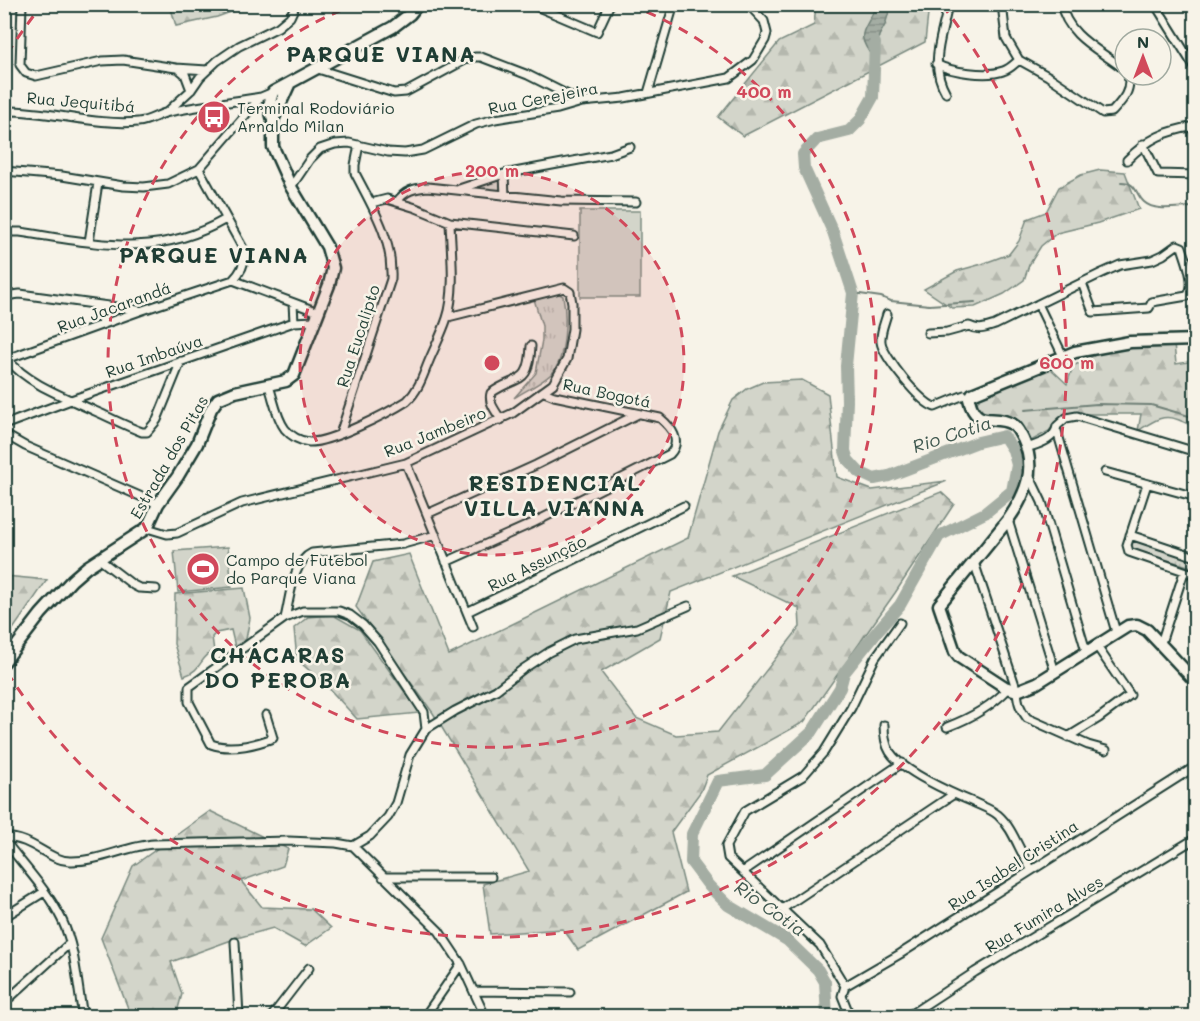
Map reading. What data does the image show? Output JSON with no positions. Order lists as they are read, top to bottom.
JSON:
{
  "streets": {
    "main road": ["Estrada dos Pitas"],
    "street": [
      "Rua Cerejeira",
      "Rua Jequitibá",
      "Rua Jacarandá",
      "Rua Eucalipto",
      "Rua Imbaúva",
      "Rua Bogotá",
      "Rua Jambeiro",
      "Rua Assunção",
      "Rua Isabel Cristina",
      "Rua Fumira Alves"
    ]
  },
  "crossings": [
    ["Rua Cerejeira", "Rua Eucalipto"],
    ["Rua Cerejeira", "Estrada dos Pitas"],
    ["Rua Imbaúva", "Estrada dos Pitas"],
    ["Rua Bogotá", "Rua Jambeiro"],
    ["Rua Jambeiro", "Estrada dos Pitas"]
  ],
  "districts": [
    "PARQUE VIANA",
    "PARQUE VIANA",
    "RESIDENCIAL VILLA VIANNA",
    "CHÁCARAS DO PEROBA"
  ],
  "water": ["Rio Cotia"],
  "places": {
    "bus stop": ["Terminal Rodoviário Arnaldo Milan"],
    "sports": ["Campo de Futebol do Parque Viana"]
  },
  "north": "top",
  "rings": ["400 m", "200 m", "600 m"]
}
